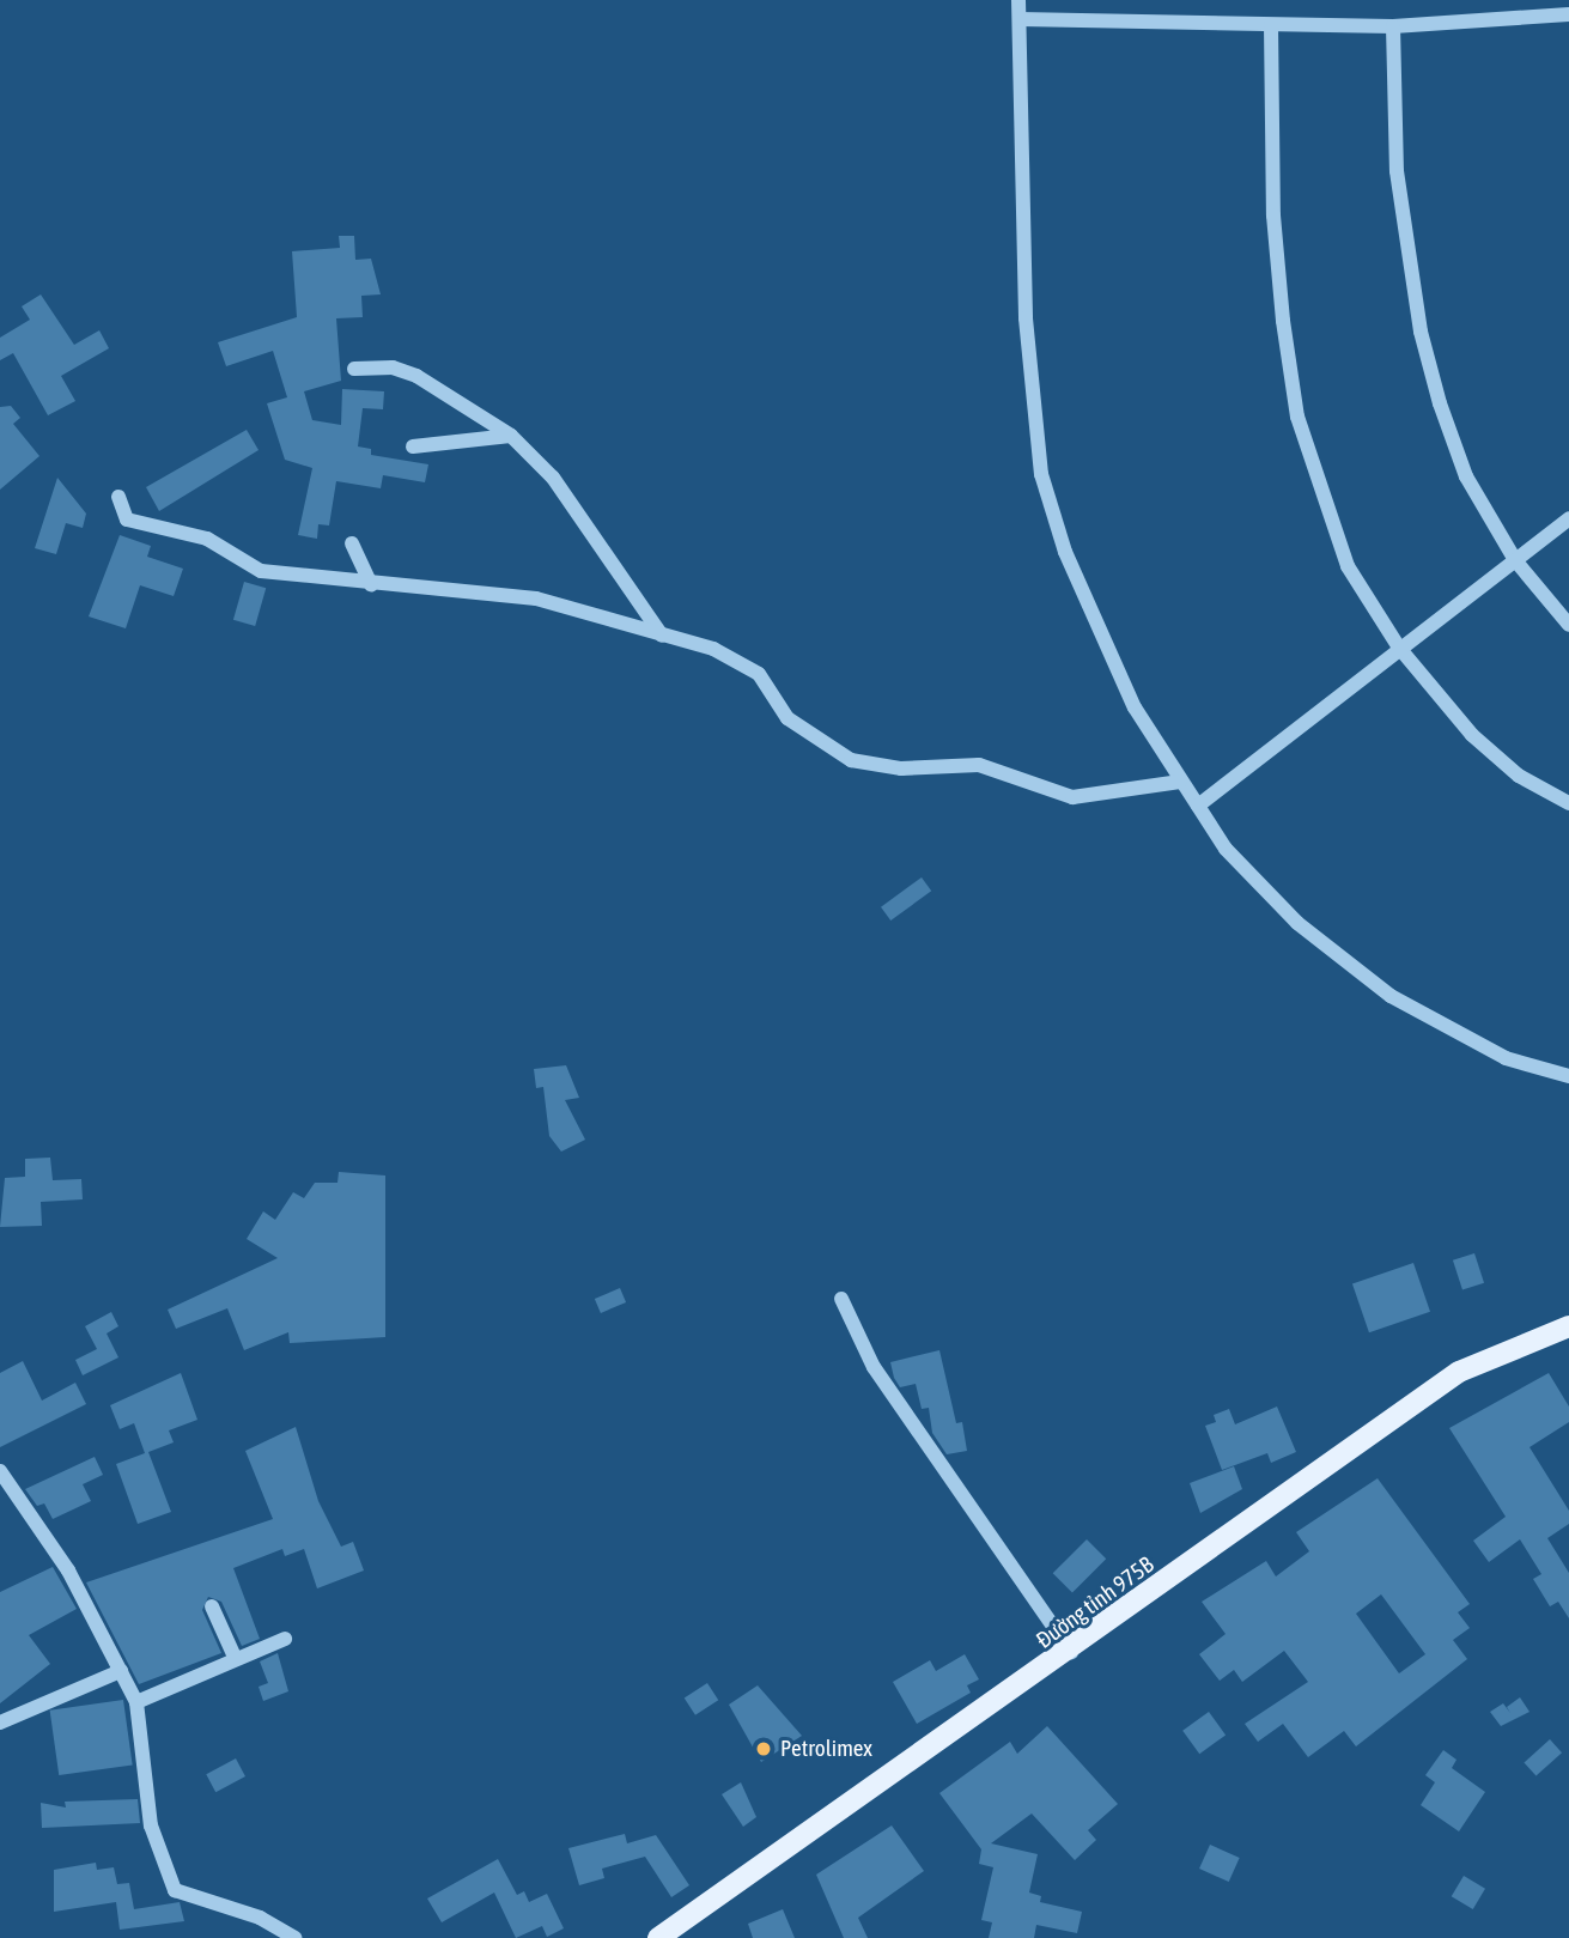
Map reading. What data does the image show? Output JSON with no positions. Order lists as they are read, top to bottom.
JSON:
{
  "streets": {
    "main road": ["Đường tỉnh 975B"]
  },
  "places": ["Petrolimex"]
}
